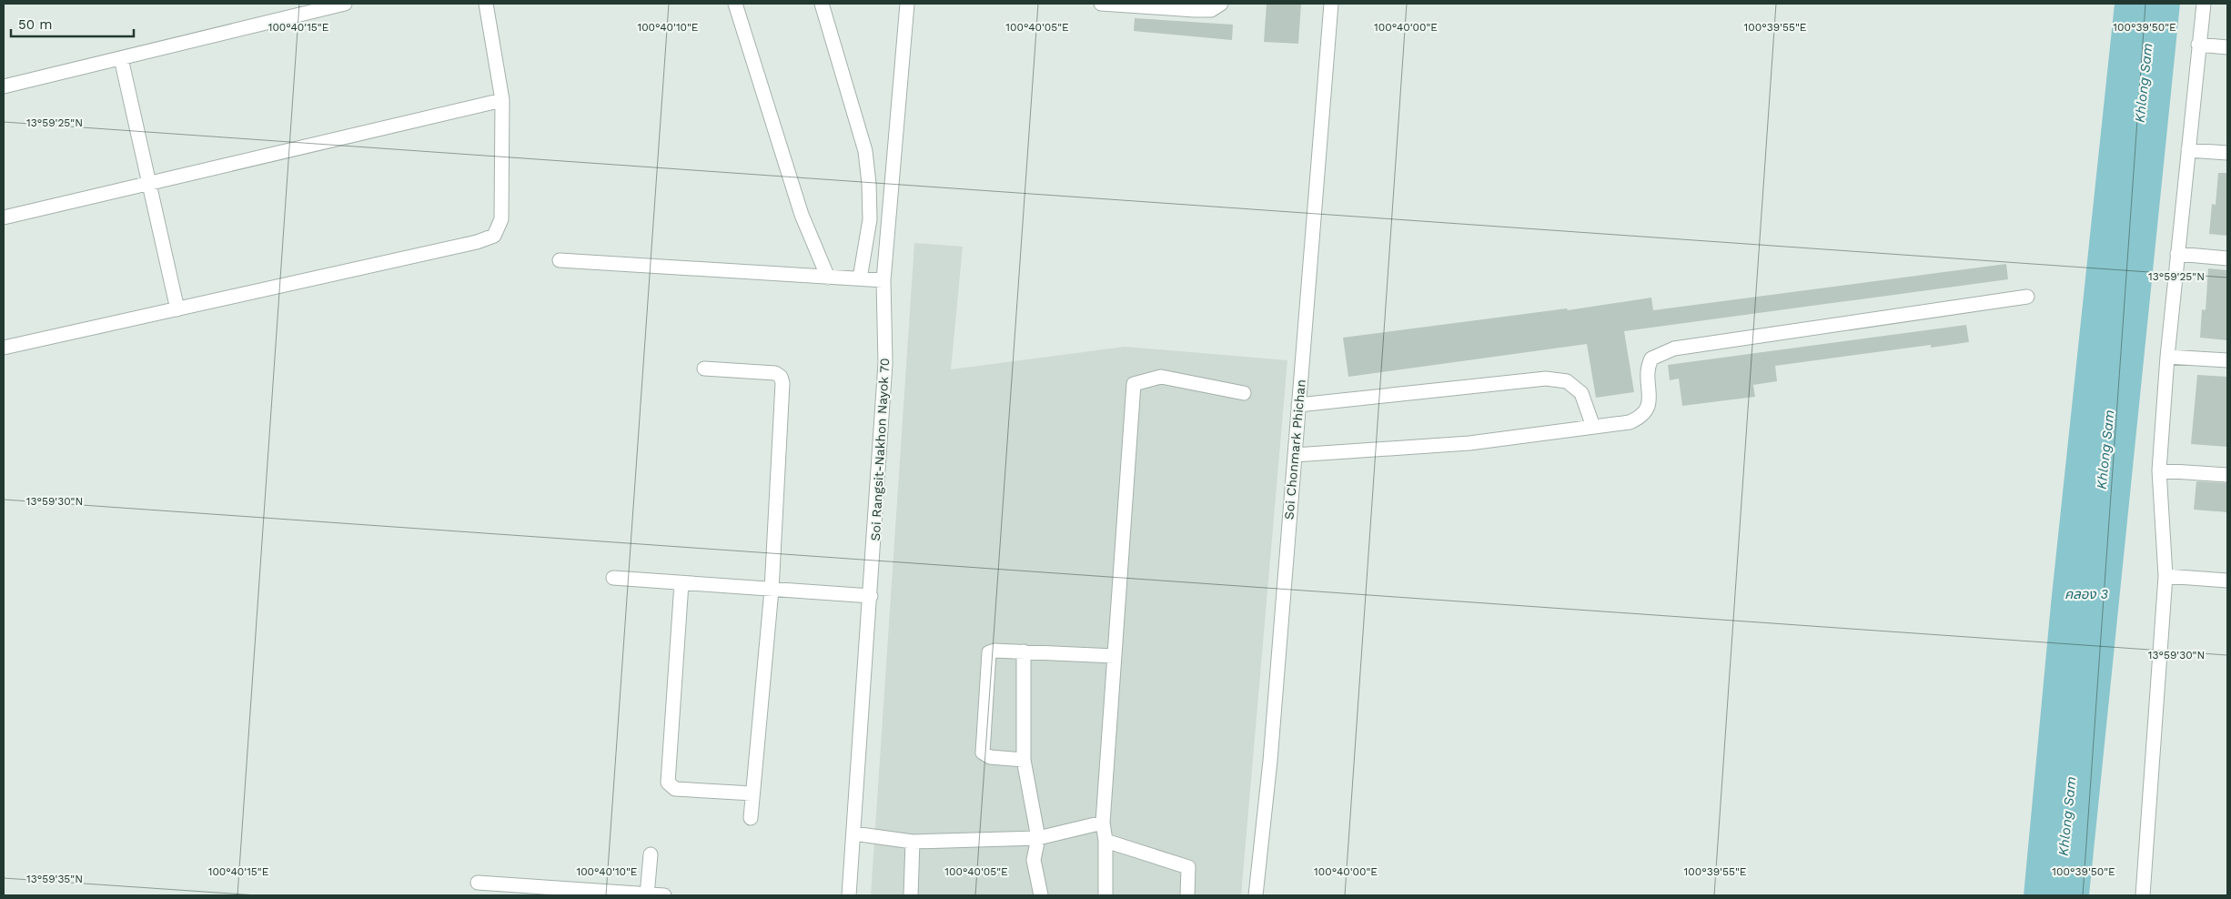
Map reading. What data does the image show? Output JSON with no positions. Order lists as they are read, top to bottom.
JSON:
{
  "streets": {
    "street": ["Soi Rangsit-Nakhon Nayok 70", "Soi Chonmark Phichan"]
  },
  "water": ["Khlong Sam", "คลอง 3"],
  "scale_bar": "50 m",
  "coordinates": [
    "100°40'15\"E",
    "100°40'10\"E",
    "100°40'05\"E",
    "100°40'00\"E",
    "100°39'55\"E",
    "100°39'50\"E",
    "13°59'25\"N",
    "13°59'30\"N",
    "13°59'35\"N"
  ]
}
